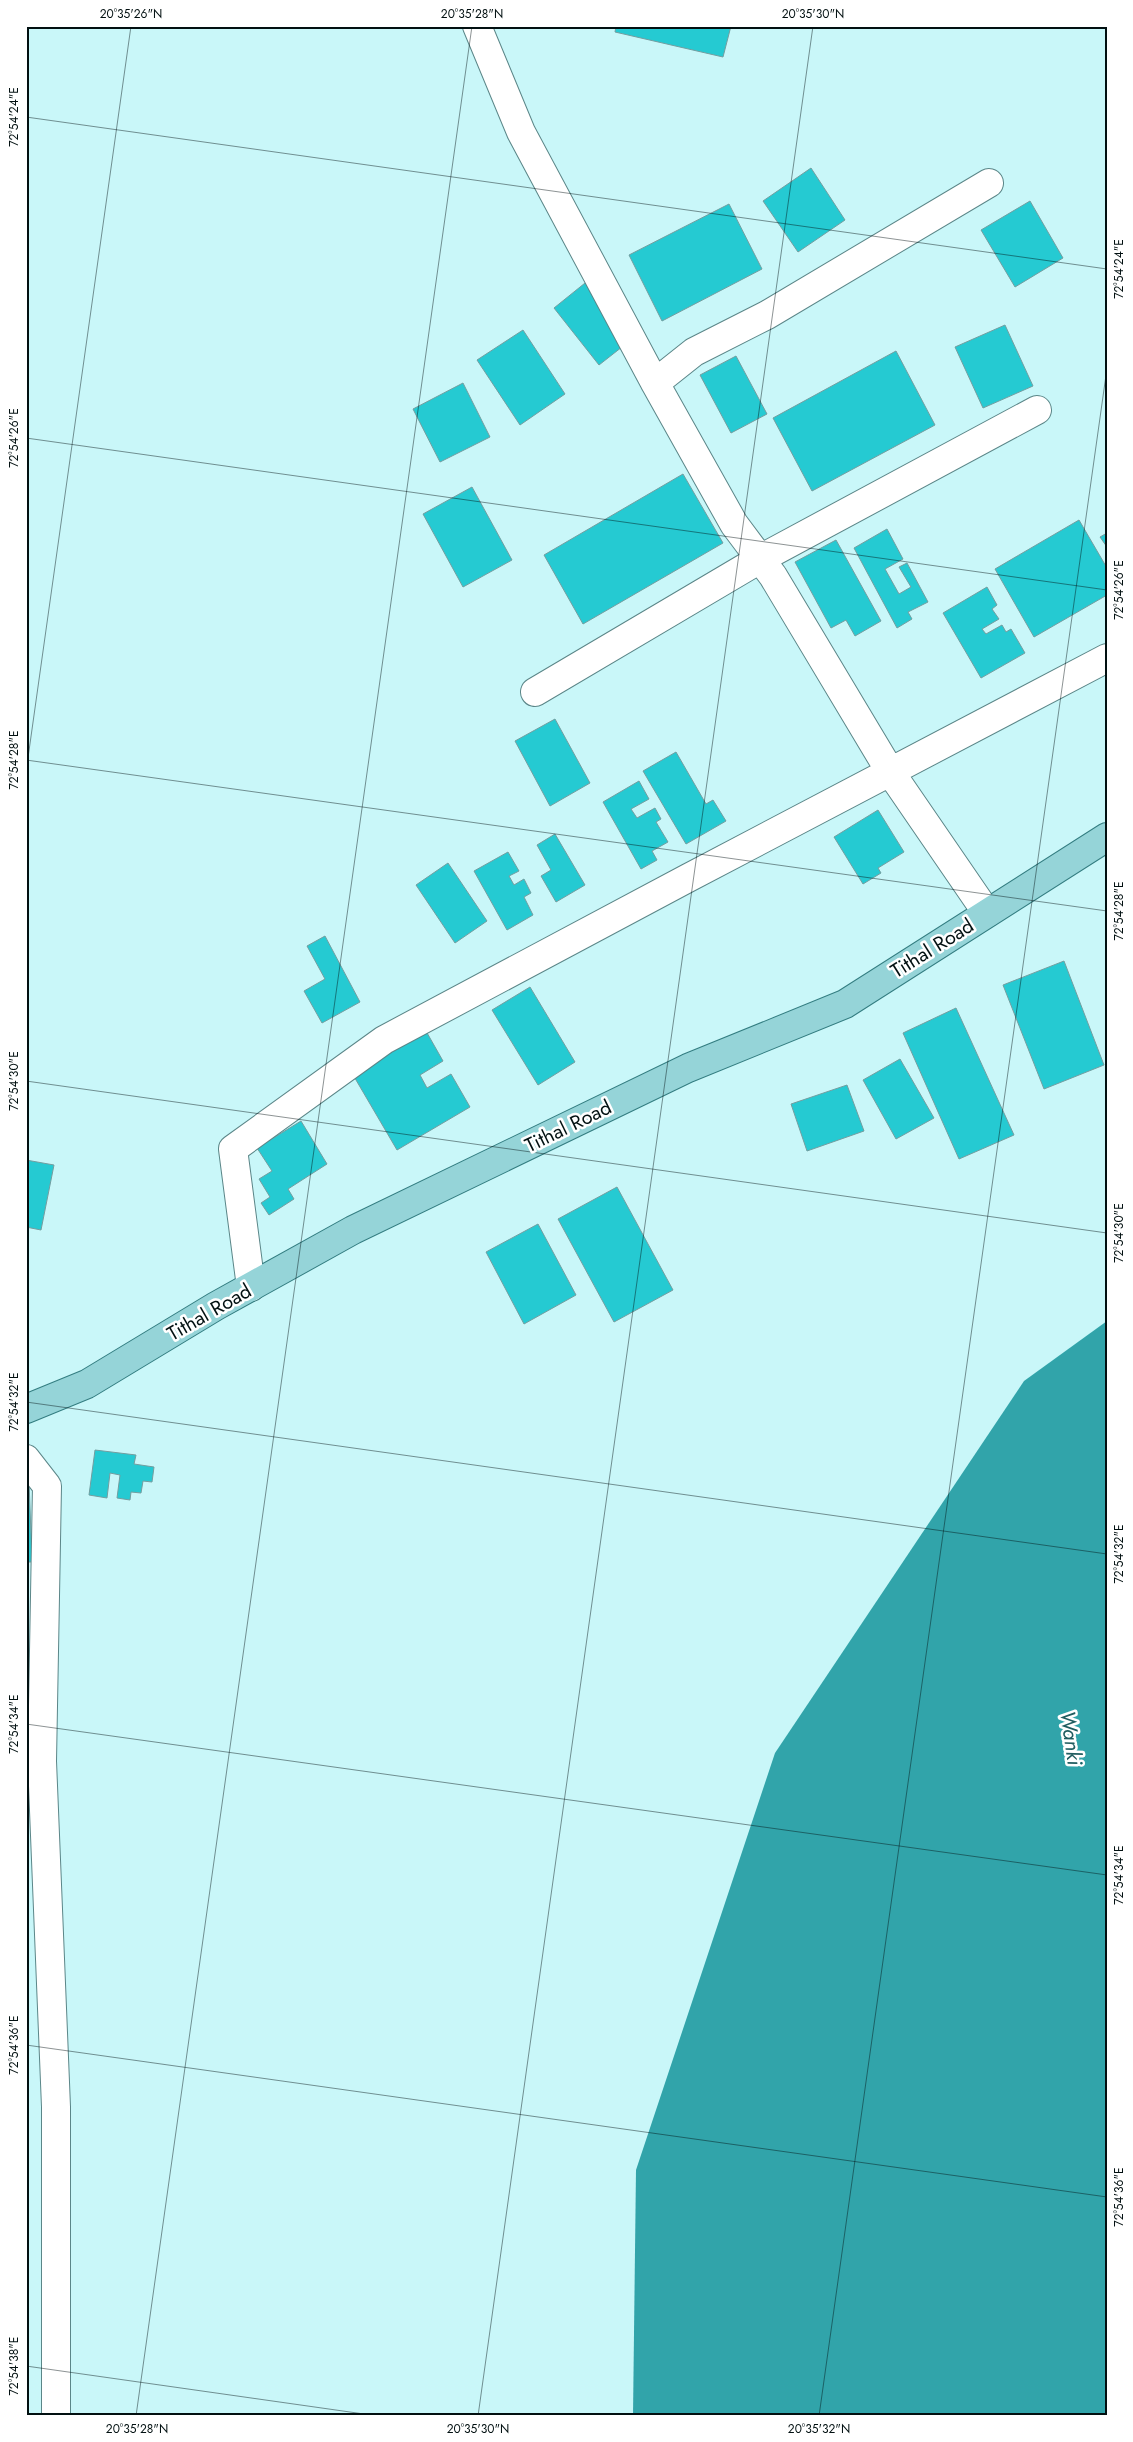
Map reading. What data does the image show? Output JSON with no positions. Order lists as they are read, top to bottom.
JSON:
{
  "streets": {
    "main road": ["Tithal Road"]
  },
  "water": ["Wanki"],
  "coordinates": [
    "20°35'26\"N",
    "20°35'28\"N",
    "20°35'30\"N",
    "72°54'24\"E",
    "72°54'26\"E",
    "72°54'28\"E",
    "72°54'30\"E",
    "72°54'32\"E",
    "72°54'34\"E",
    "72°54'36\"E",
    "72°54'38\"E",
    "20°35'32\"N"
  ]
}
